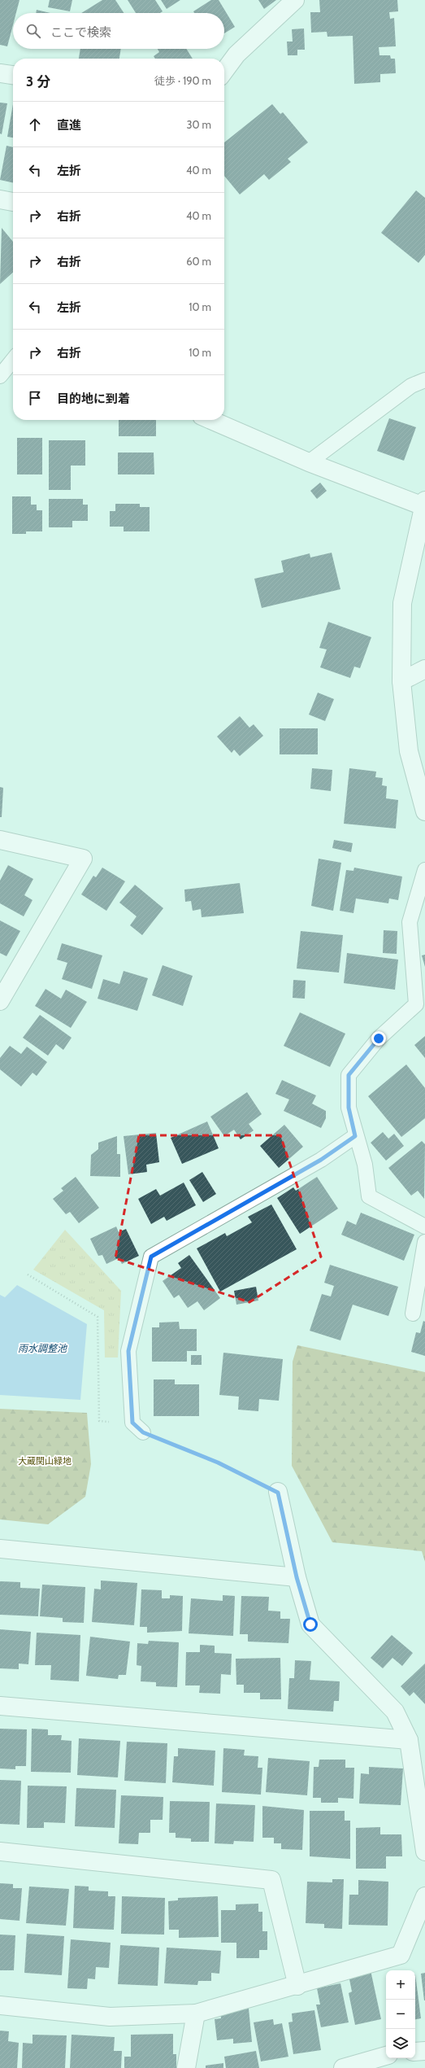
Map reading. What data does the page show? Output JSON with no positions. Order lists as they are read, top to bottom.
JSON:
{
  "water": ["雨水調整池"],
  "parks": ["大蔵関山緑地"],
  "page": {
    "search": "ここで検索",
    "heading": ["3 分", "徒歩 · 190 m"],
    "list": [
      ["直進", "30 m"],
      ["左折", "40 m"],
      ["右折", "40 m"],
      ["右折", "60 m"],
      ["左折", "10 m"],
      ["右折", "10 m"],
      "目的地に到着"
    ],
    "map_buttons": ["+", "−"]
  }
}
